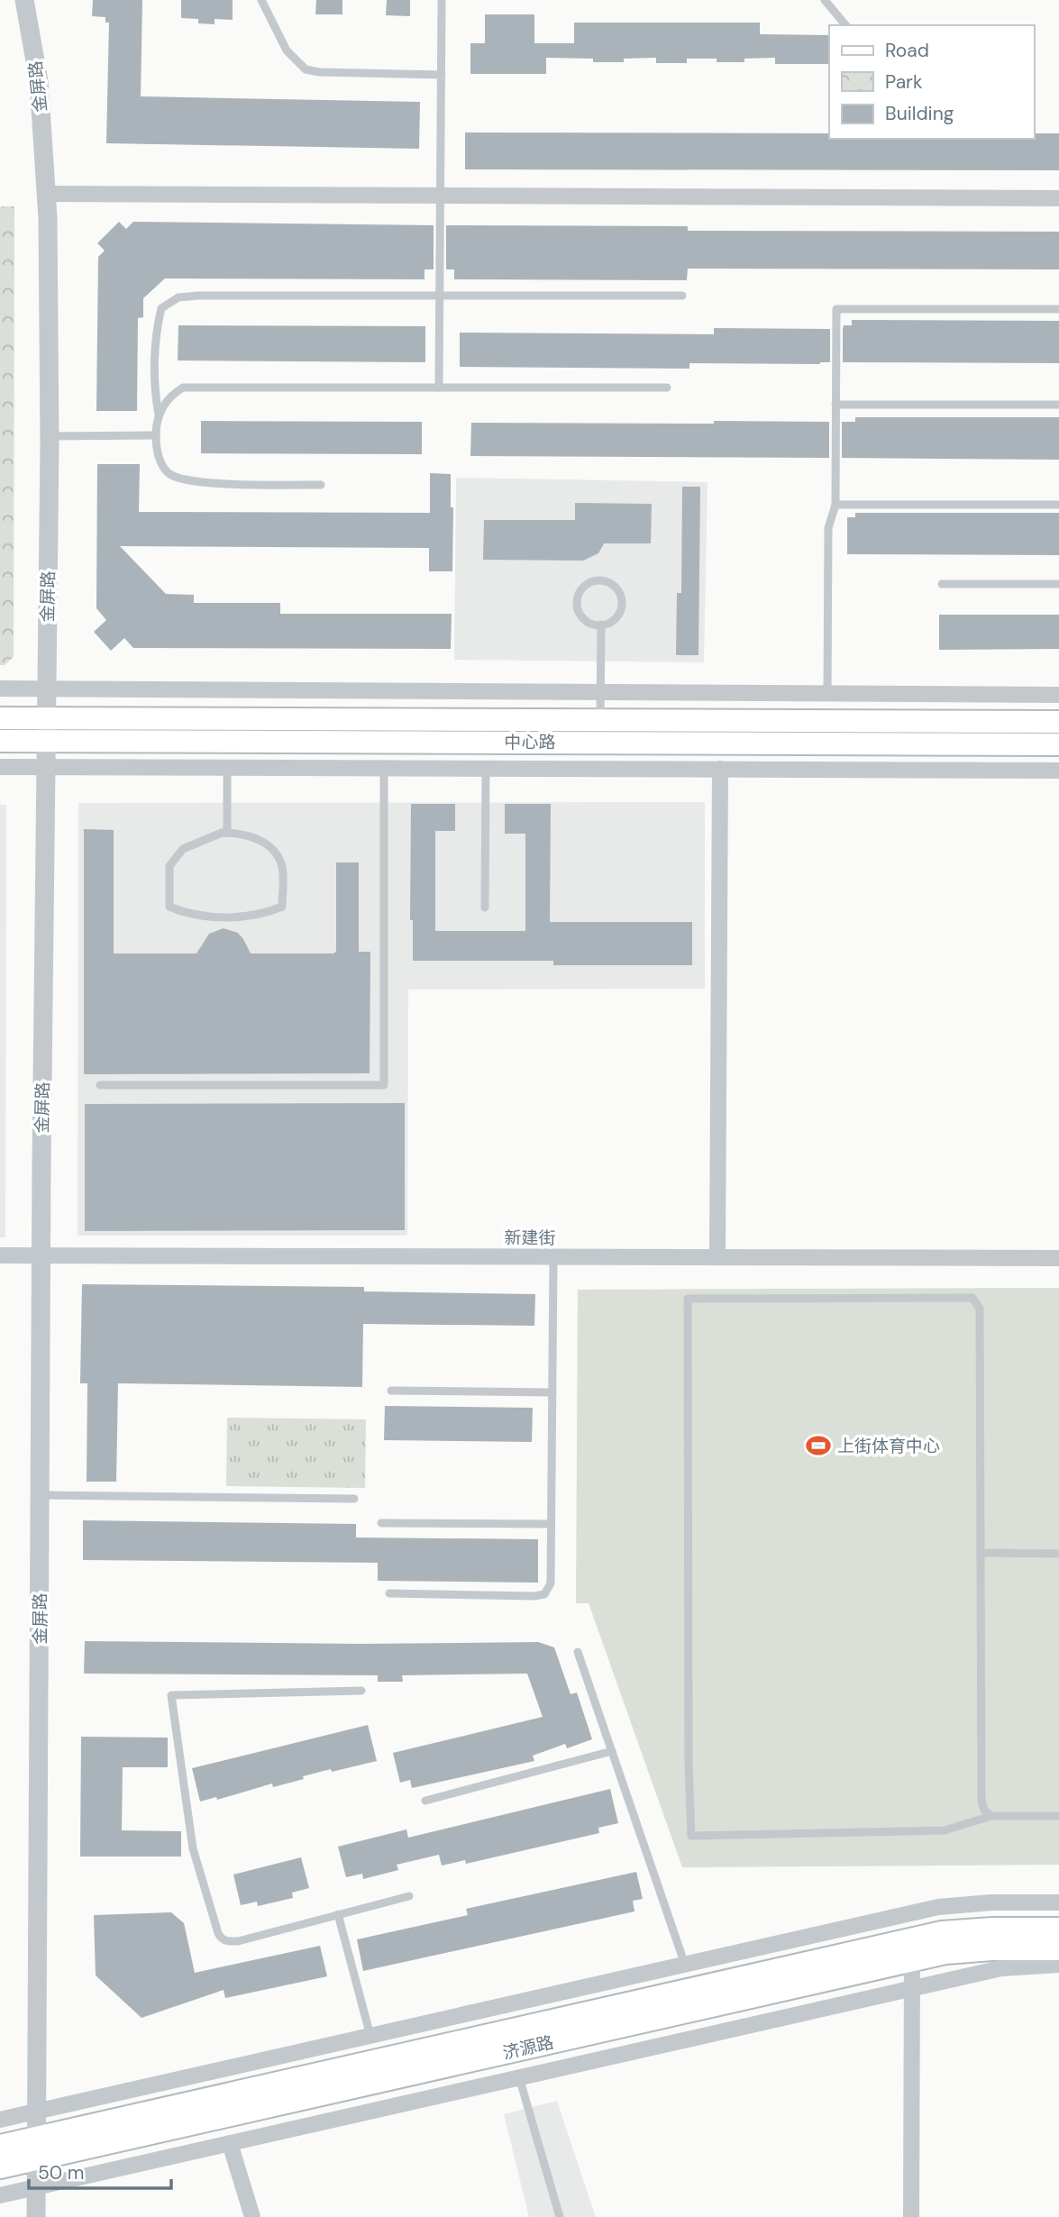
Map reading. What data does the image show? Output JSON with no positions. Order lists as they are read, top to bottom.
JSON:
{
  "streets": {
    "main road": ["中心路", "济源路"],
    "street": ["金屏路", "新建街"]
  },
  "crossings": [
    ["金屏路", "中心路"],
    ["金屏路", "新建街"],
    ["金屏路", "济源路"]
  ],
  "places": {
    "sports": ["上街体育中心"]
  },
  "legend": ["Road", "Park", "Building"],
  "scale_bar": "50 m"
}
